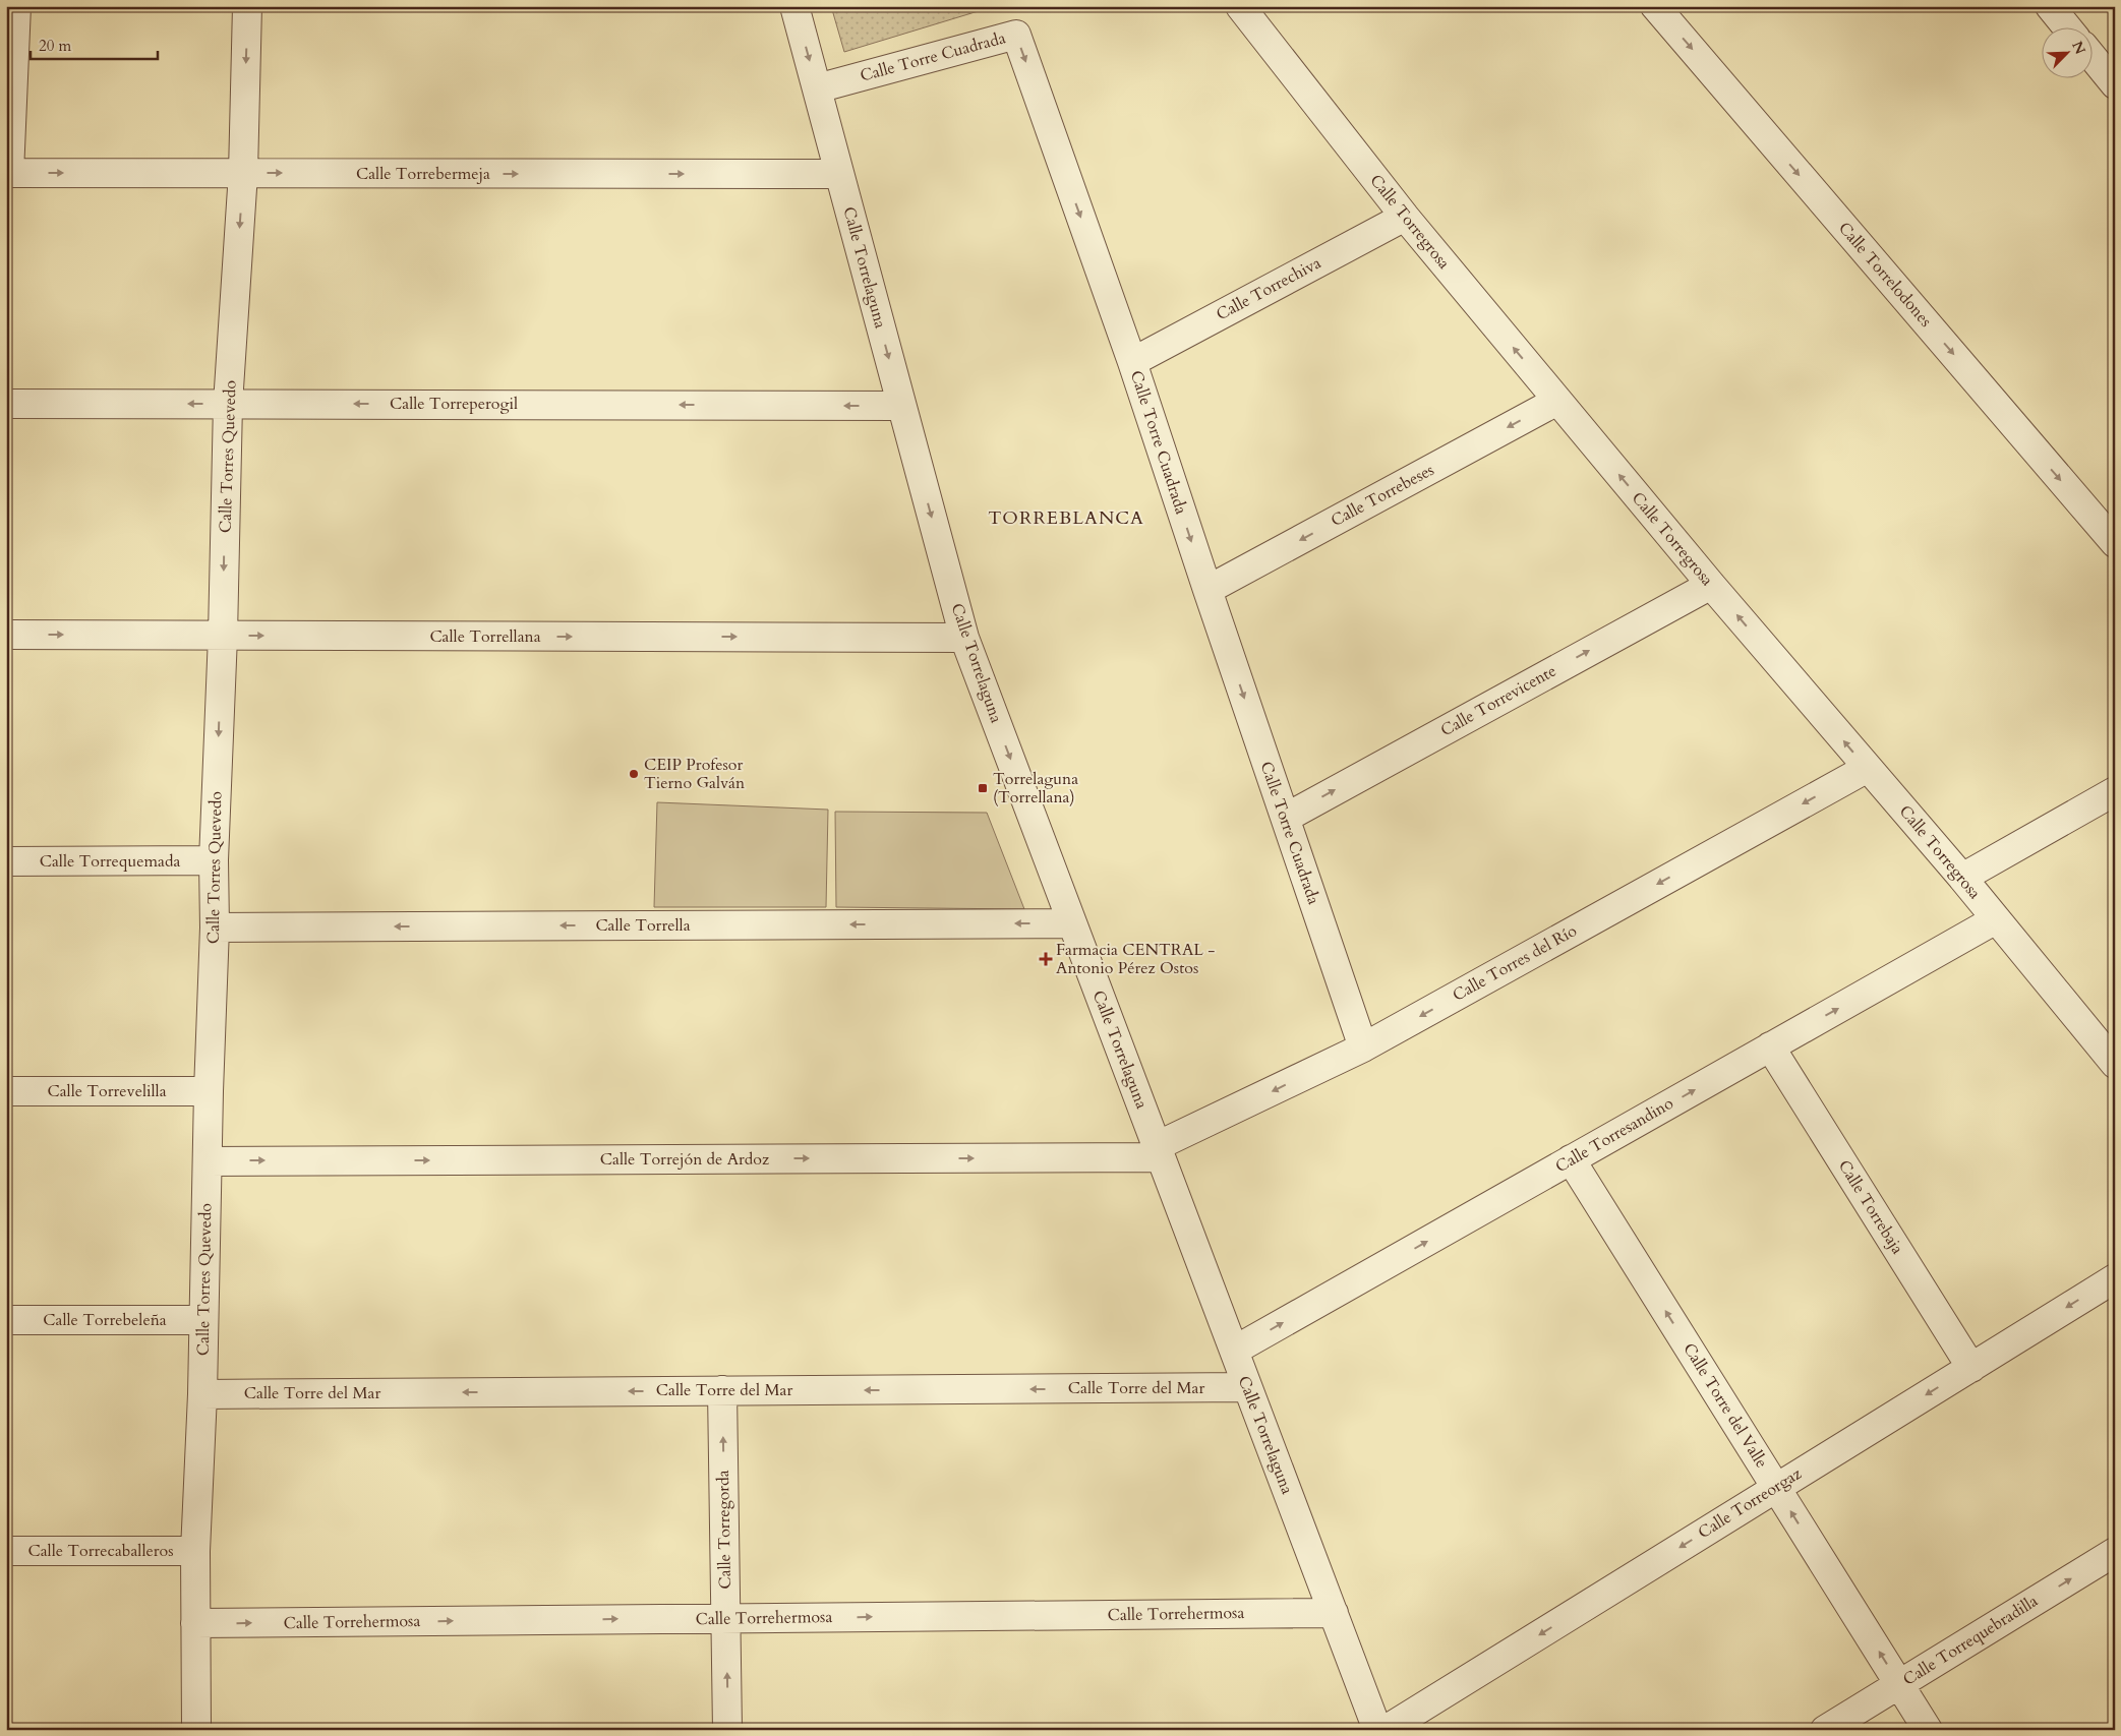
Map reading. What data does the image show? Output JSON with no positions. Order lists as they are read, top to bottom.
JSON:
{
  "streets": {
    "street": [
      "Calle Torre Cuadrada",
      "Calle Torrebermeja",
      "Calle Torregrosa",
      "Calle Torrelaguna",
      "Calle Torrelodones",
      "Calle Torrechiva",
      "Calle Torreperogil",
      "Calle Torres Quevedo",
      "Calle Torrebeses",
      "Calle Torrellana",
      "Calle Torrevicente",
      "Calle Torrequemada",
      "Calle Torrella",
      "Calle Torres del Río",
      "Calle Torrevelilla",
      "Calle Torresandino",
      "Calle Torrejón de Ardoz",
      "Calle Torrebaja",
      "Calle Torrebeleña",
      "Calle Torre del Mar",
      "Calle Torre del Valle",
      "Calle Torreorgaz",
      "Calle Torregorda",
      "Calle Torrecaballeros",
      "Calle Torrehermosa",
      "Calle Torrequebradilla"
    ]
  },
  "crossings": [
    ["Calle Torre Cuadrada", "Calle Torrelaguna"],
    ["Calle Torre Cuadrada", "Calle Torrechiva"],
    ["Calle Torre Cuadrada", "Calle Torrebeses"],
    ["Calle Torre Cuadrada", "Calle Torrevicente"],
    ["Calle Torre Cuadrada", "Calle Torres del Río"],
    ["Calle Torrebermeja", "Calle Torrelaguna"],
    ["Calle Torrebermeja", "Calle Torres Quevedo"],
    ["Calle Torregrosa", "Calle Torrechiva"],
    ["Calle Torregrosa", "Calle Torrebeses"],
    ["Calle Torregrosa", "Calle Torrevicente"],
    ["Calle Torregrosa", "Calle Torres del Río"],
    ["Calle Torregrosa", "Calle Torresandino"],
    ["Calle Torrelaguna", "Calle Torreperogil"],
    ["Calle Torrelaguna", "Calle Torrellana"],
    ["Calle Torrelaguna", "Calle Torrella"],
    ["Calle Torrelaguna", "Calle Torres del Río"],
    ["Calle Torrelaguna", "Calle Torresandino"],
    ["Calle Torrelaguna", "Calle Torrejón de Ardoz"],
    ["Calle Torrelaguna", "Calle Torre del Mar"],
    ["Calle Torrelaguna", "Calle Torrehermosa"],
    ["Calle Torreperogil", "Calle Torres Quevedo"],
    ["Calle Torres Quevedo", "Calle Torrellana"],
    ["Calle Torres Quevedo", "Calle Torrequemada"],
    ["Calle Torres Quevedo", "Calle Torrella"],
    ["Calle Torres Quevedo", "Calle Torrevelilla"],
    ["Calle Torres Quevedo", "Calle Torrejón de Ardoz"],
    ["Calle Torres Quevedo", "Calle Torrebeleña"],
    ["Calle Torres Quevedo", "Calle Torre del Mar"],
    ["Calle Torres Quevedo", "Calle Torrecaballeros"],
    ["Calle Torres Quevedo", "Calle Torrehermosa"],
    ["Calle Torres del Río", "Calle Torrejón de Ardoz"],
    ["Calle Torresandino", "Calle Torrebaja"],
    ["Calle Torresandino", "Calle Torre del Valle"],
    ["Calle Torrebaja", "Calle Torreorgaz"],
    ["Calle Torre del Mar", "Calle Torregorda"],
    ["Calle Torre del Valle", "Calle Torreorgaz"],
    ["Calle Torre del Valle", "Calle Torrequebradilla"],
    ["Calle Torregorda", "Calle Torrehermosa"]
  ],
  "one_way": [
    "Calle Torre Cuadrada",
    "Calle Torrebermeja",
    "Calle Torregrosa",
    "Calle Torrelaguna",
    "Calle Torrelodones",
    "Calle Torreperogil",
    "Calle Torres Quevedo",
    "Calle Torrebeses",
    "Calle Torrellana",
    "Calle Torrevicente",
    "Calle Torrella",
    "Calle Torres del Río",
    "Calle Torresandino",
    "Calle Torrejón de Ardoz",
    "Calle Torre del Mar",
    "Calle Torre del Valle",
    "Calle Torreorgaz",
    "Calle Torregorda",
    "Calle Torrehermosa",
    "Calle Torrequebradilla"
  ],
  "districts": ["TORREBLANCA"],
  "places": {
    "other": ["CEIP Profesor Tierno Galván"],
    "transit": ["Torrelaguna (Torrellana)"],
    "health": ["Farmacia CENTRAL - Antonio Pérez Ostos"]
  },
  "scale_bar": "20 m",
  "north": "top right"
}
